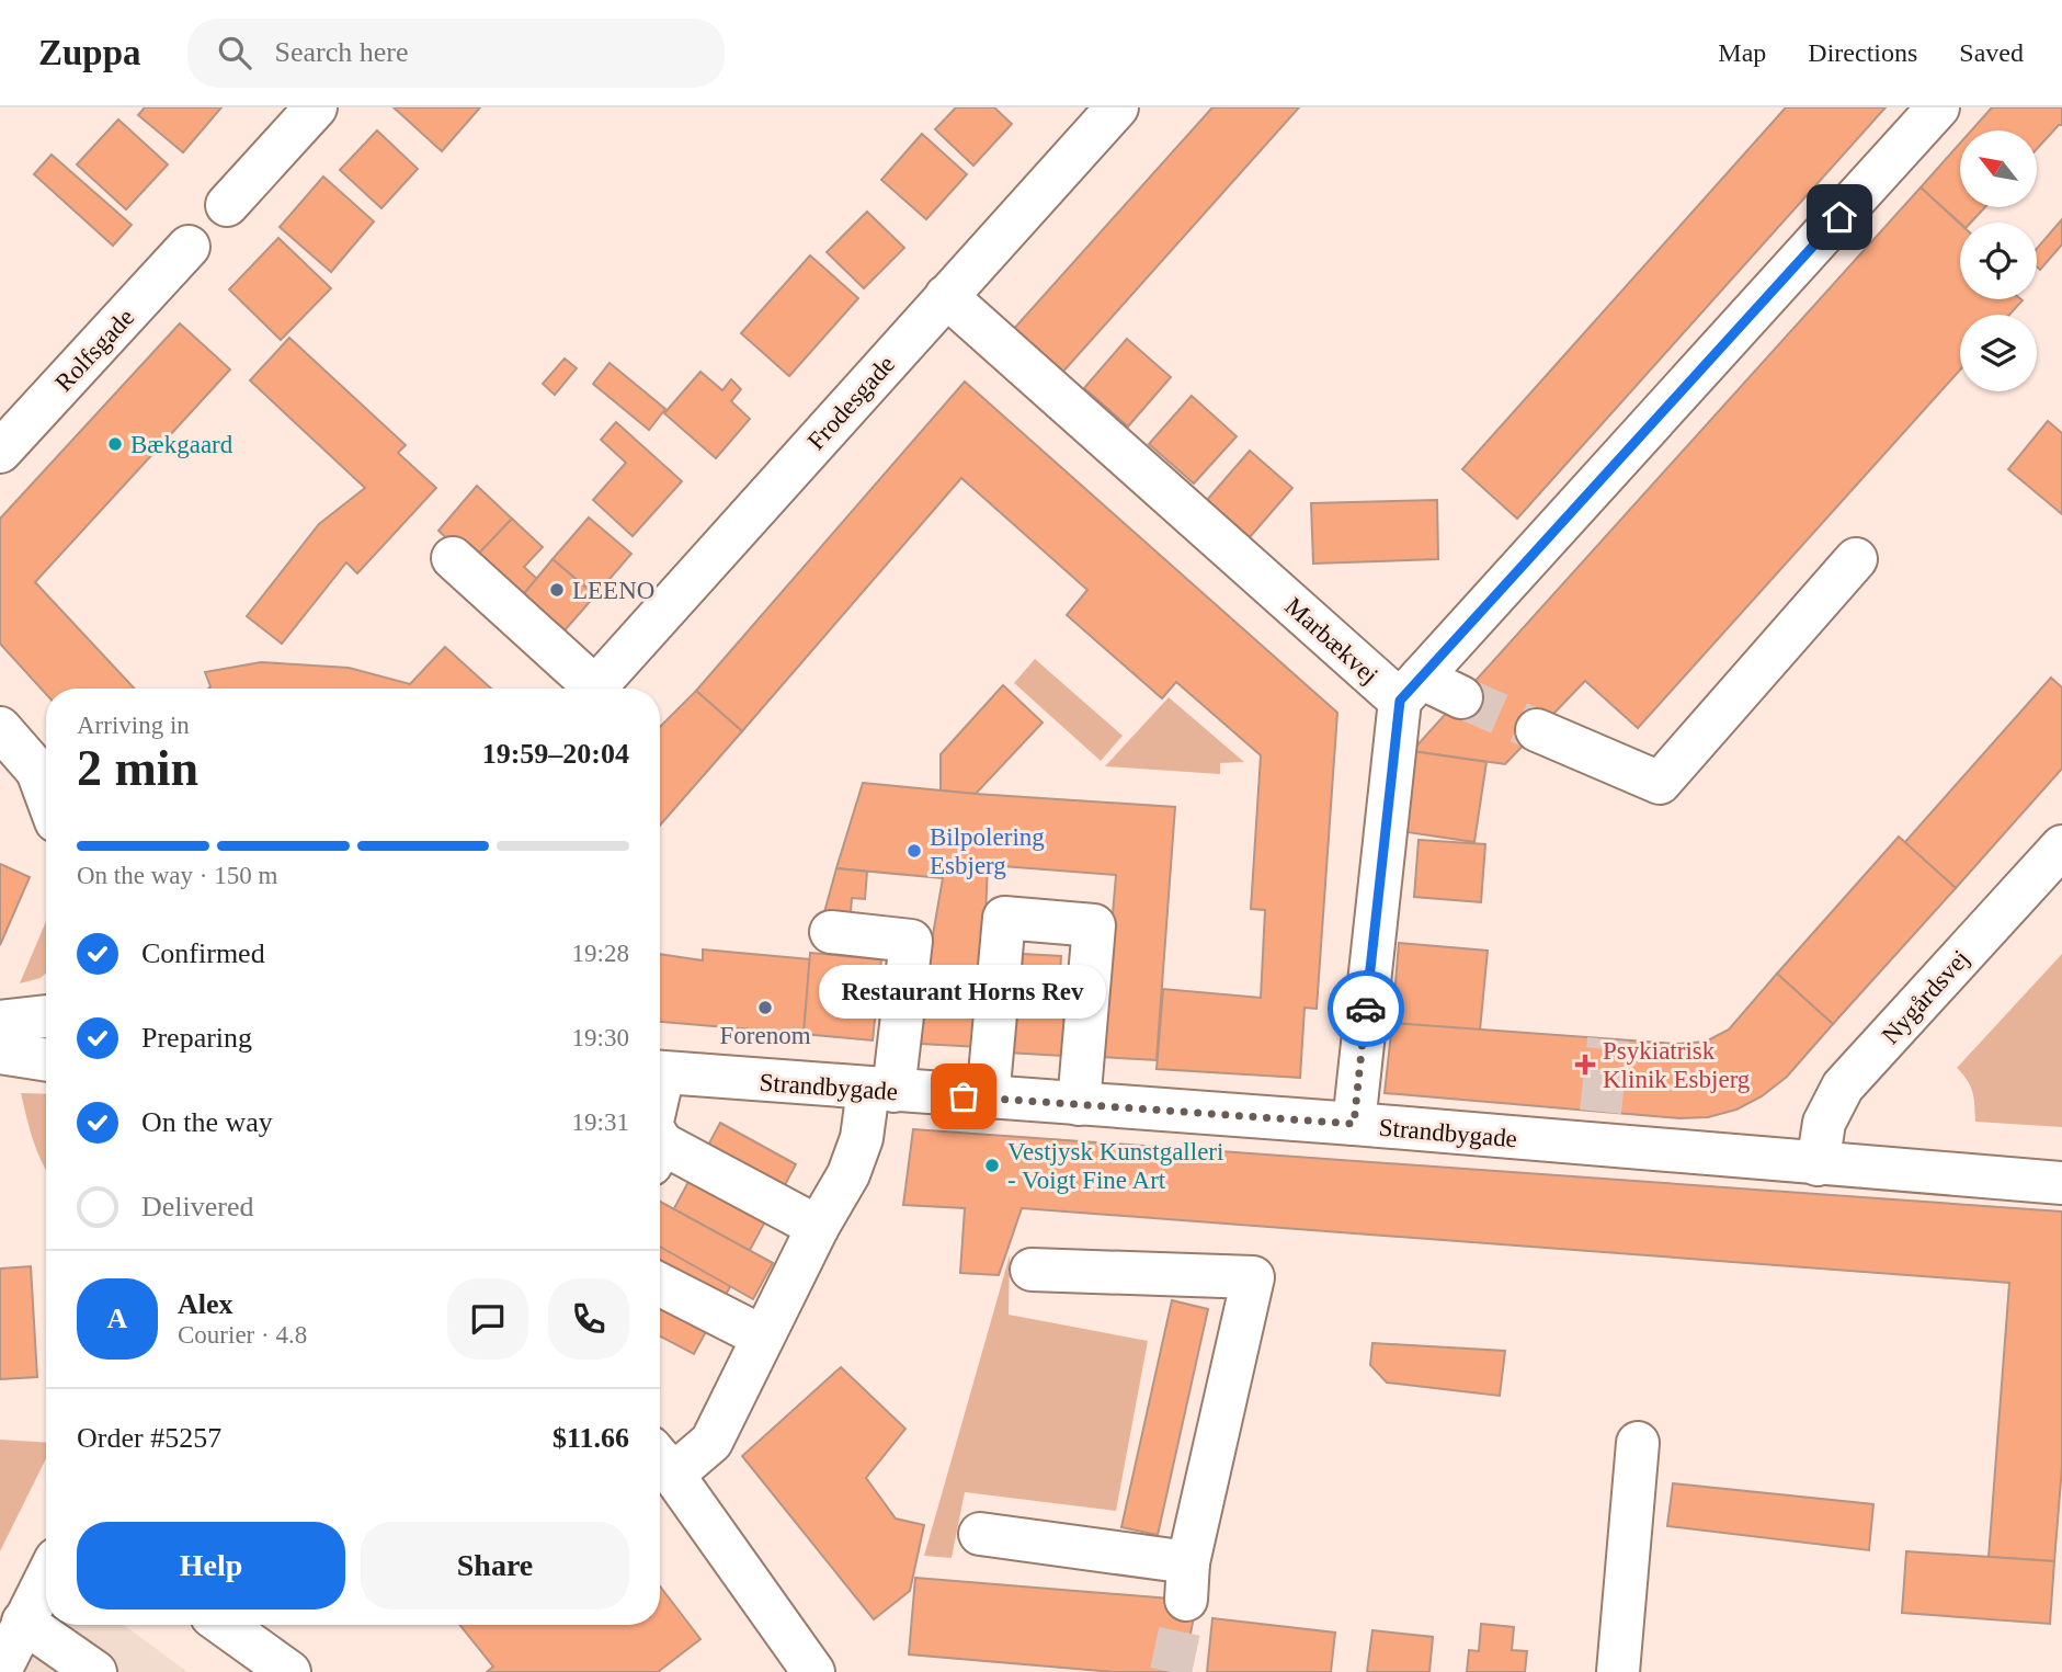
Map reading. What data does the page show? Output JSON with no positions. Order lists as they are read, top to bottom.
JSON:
{
  "streets": {
    "street": [
      "Rolfsgade",
      "Frodesgade",
      "Marbækvej",
      "Nygårdsvej",
      "Strandbygade"
    ]
  },
  "crossings": [
    ["Frodesgade", "Marbækvej"],
    ["Marbækvej", "Strandbygade"],
    ["Nygårdsvej", "Strandbygade"]
  ],
  "places": {
    "other": [
      "Bækgaard",
      "LEENO",
      "Bilpolering Esbjerg",
      "Forenom",
      "Restaurant Horns Rev",
      "Vestjysk Kunstgalleri - Voigt Fine Art"
    ],
    "health": ["Psykiatrisk Klinik Esbjerg"]
  },
  "north": "top left",
  "page": {
    "header": "Zuppa",
    "search": "Search here",
    "nav": ["Map", "Directions", "Saved"],
    "heading": ["2 min", "Arriving in", "19:59–20:04"],
    "panel": [
      "Alex",
      "Courier · 4.8",
      "Order #5257",
      "$11.66"
    ],
    "bar": "On the way · 150 m",
    "list": [
      ["Confirmed", "19:28"],
      ["Preparing", "19:30"],
      ["On the way", "19:31"],
      "Delivered"
    ],
    "bubble": "Restaurant Horns Rev",
    "round": "A",
    "buttons": ["Help", "Share"]
  }
}
